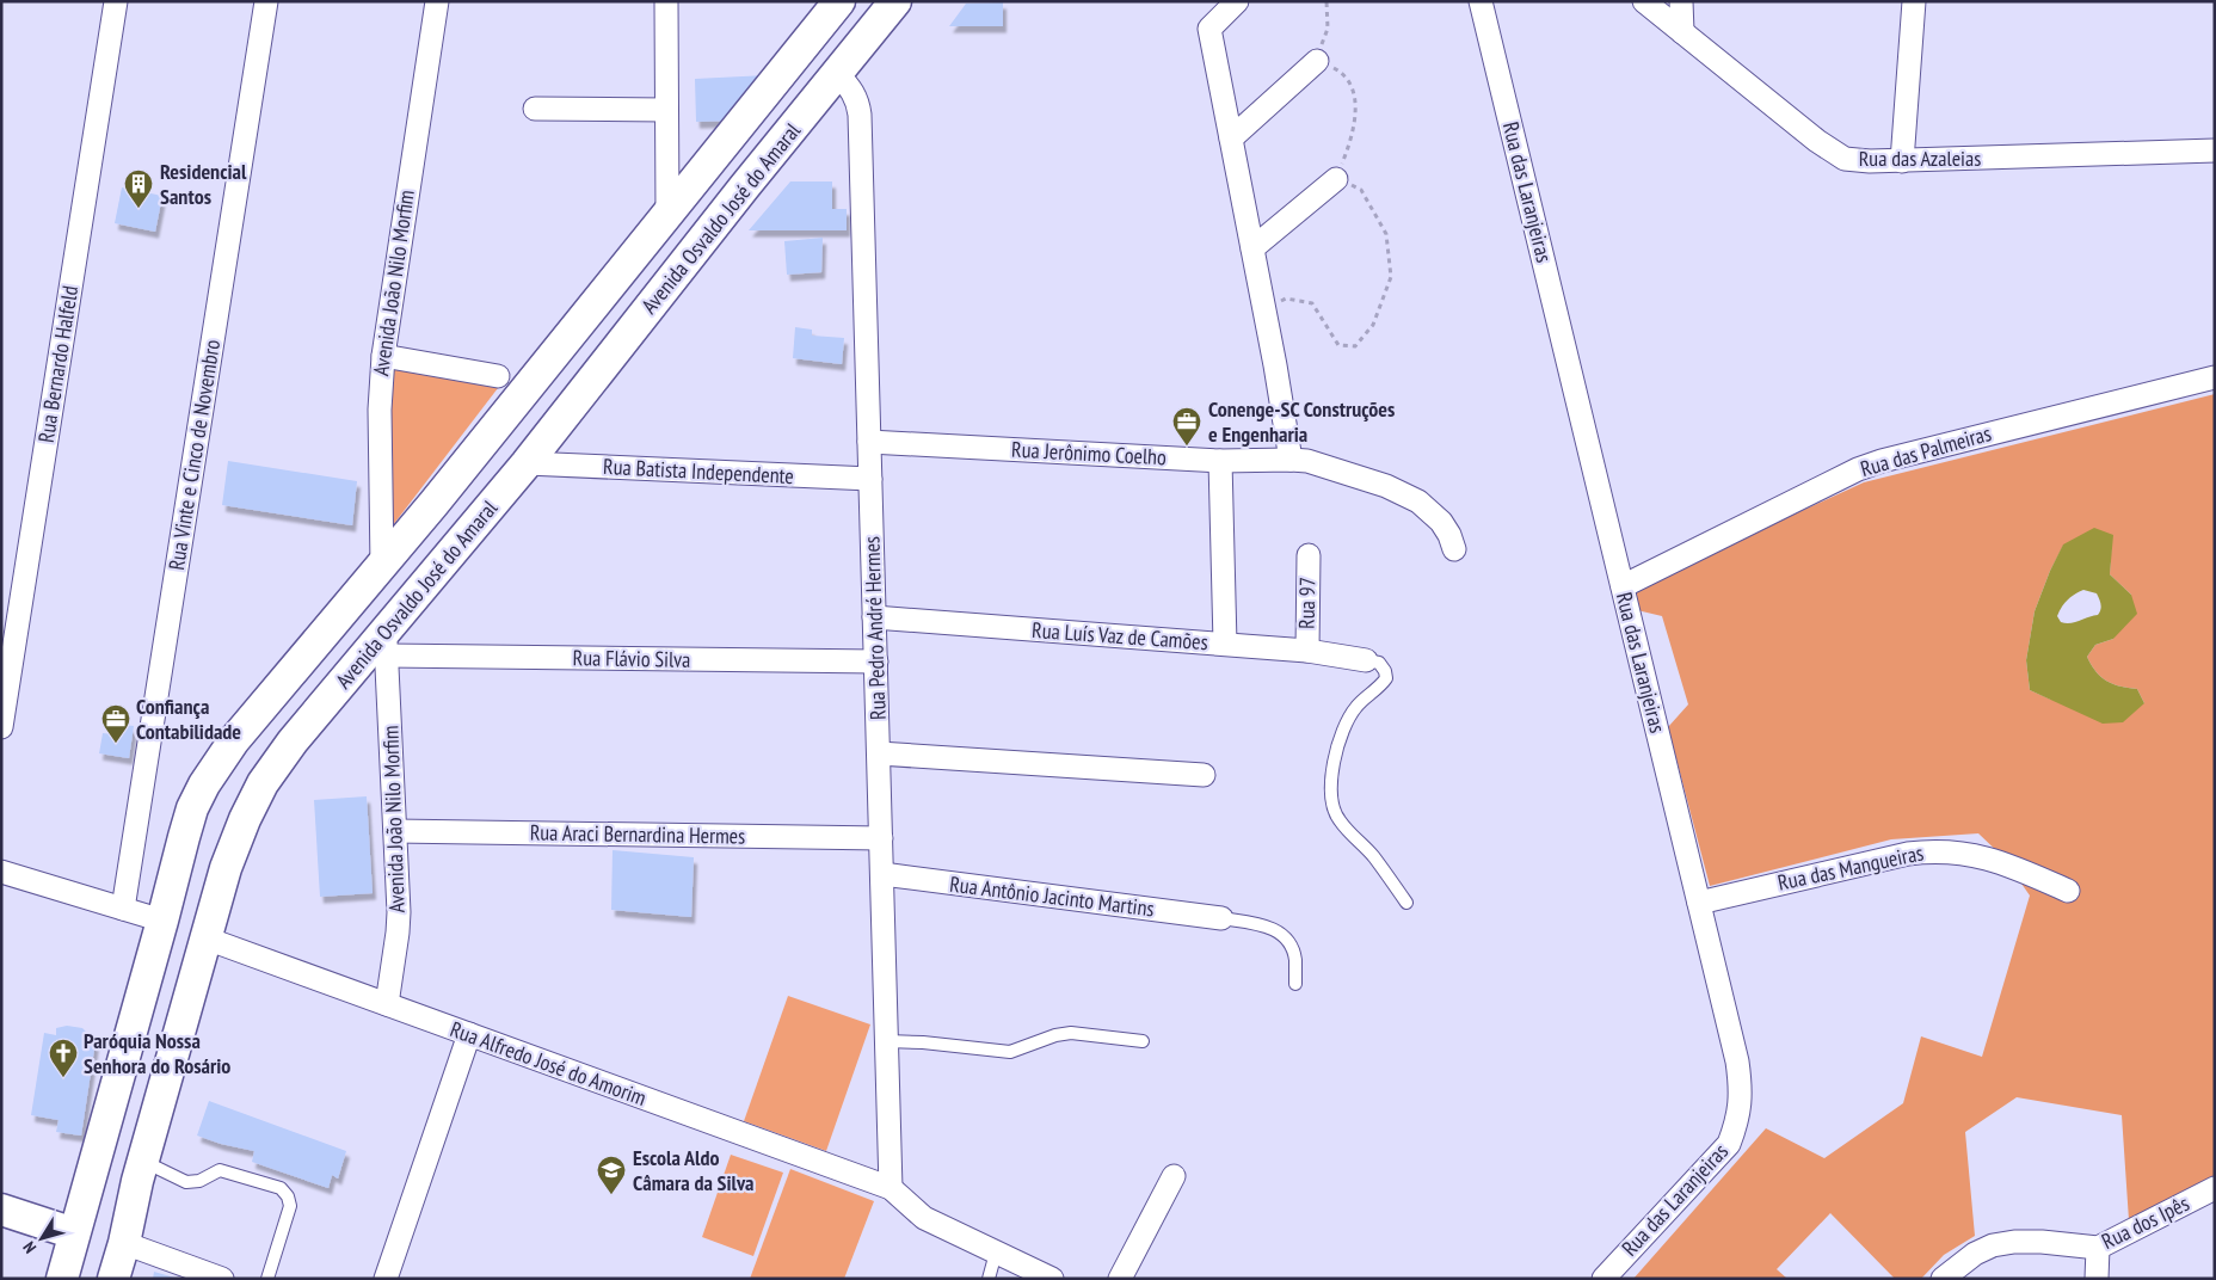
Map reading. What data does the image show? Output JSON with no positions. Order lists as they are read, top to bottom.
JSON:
{
  "streets": {
    "main road": ["Avenida Osvaldo José do Amaral"],
    "street": [
      "Rua das Azaleias",
      "Rua das Laranjeiras",
      "Avenida João Nilo Morfim",
      "Rua Bernardo Halfeld",
      "Rua das Palmeiras",
      "Rua Jerônimo Coelho",
      "Rua Vinte e Cinco de Novembro",
      "Rua Batista Independente",
      "Rua 97",
      "Rua Pedro André Hermes",
      "Rua Luís Vaz de Camões",
      "Rua Flávio Silva",
      "Rua Araci Bernardina Hermes",
      "Rua das Mangueiras",
      "Rua Antônio Jacinto Martins",
      "Rua Alfredo José do Amorim",
      "Rua dos Ipês"
    ]
  },
  "crossings": [
    ["Rua das Laranjeiras", "Rua das Palmeiras"],
    ["Rua das Laranjeiras", "Rua das Mangueiras"],
    ["Avenida Osvaldo José do Amaral", "Avenida João Nilo Morfim"],
    ["Avenida Osvaldo José do Amaral", "Rua Batista Independente"],
    ["Avenida Osvaldo José do Amaral", "Rua Pedro André Hermes"],
    ["Avenida Osvaldo José do Amaral", "Rua Flávio Silva"],
    ["Avenida Osvaldo José do Amaral", "Rua Alfredo José do Amorim"],
    ["Avenida João Nilo Morfim", "Rua Flávio Silva"],
    ["Avenida João Nilo Morfim", "Rua Araci Bernardina Hermes"],
    ["Avenida João Nilo Morfim", "Rua Alfredo José do Amorim"],
    ["Rua Jerônimo Coelho", "Rua Pedro André Hermes"],
    ["Rua Batista Independente", "Rua Pedro André Hermes"],
    ["Rua 97", "Rua Luís Vaz de Camões"],
    ["Rua Pedro André Hermes", "Rua Luís Vaz de Camões"],
    ["Rua Pedro André Hermes", "Rua Flávio Silva"],
    ["Rua Pedro André Hermes", "Rua Araci Bernardina Hermes"],
    ["Rua Pedro André Hermes", "Rua Antônio Jacinto Martins"],
    ["Rua Pedro André Hermes", "Rua Alfredo José do Amorim"]
  ],
  "places": {
    "building": ["Residencial Santos"],
    "office": ["Conenge-SC Construções e Engenharia", "Confiança Contabilidade"],
    "church": ["Paróquia Nossa Senhora do Rosário"],
    "school or university": ["Escola Aldo Câmara da Silva"]
  },
  "north": "bottom left"
}
